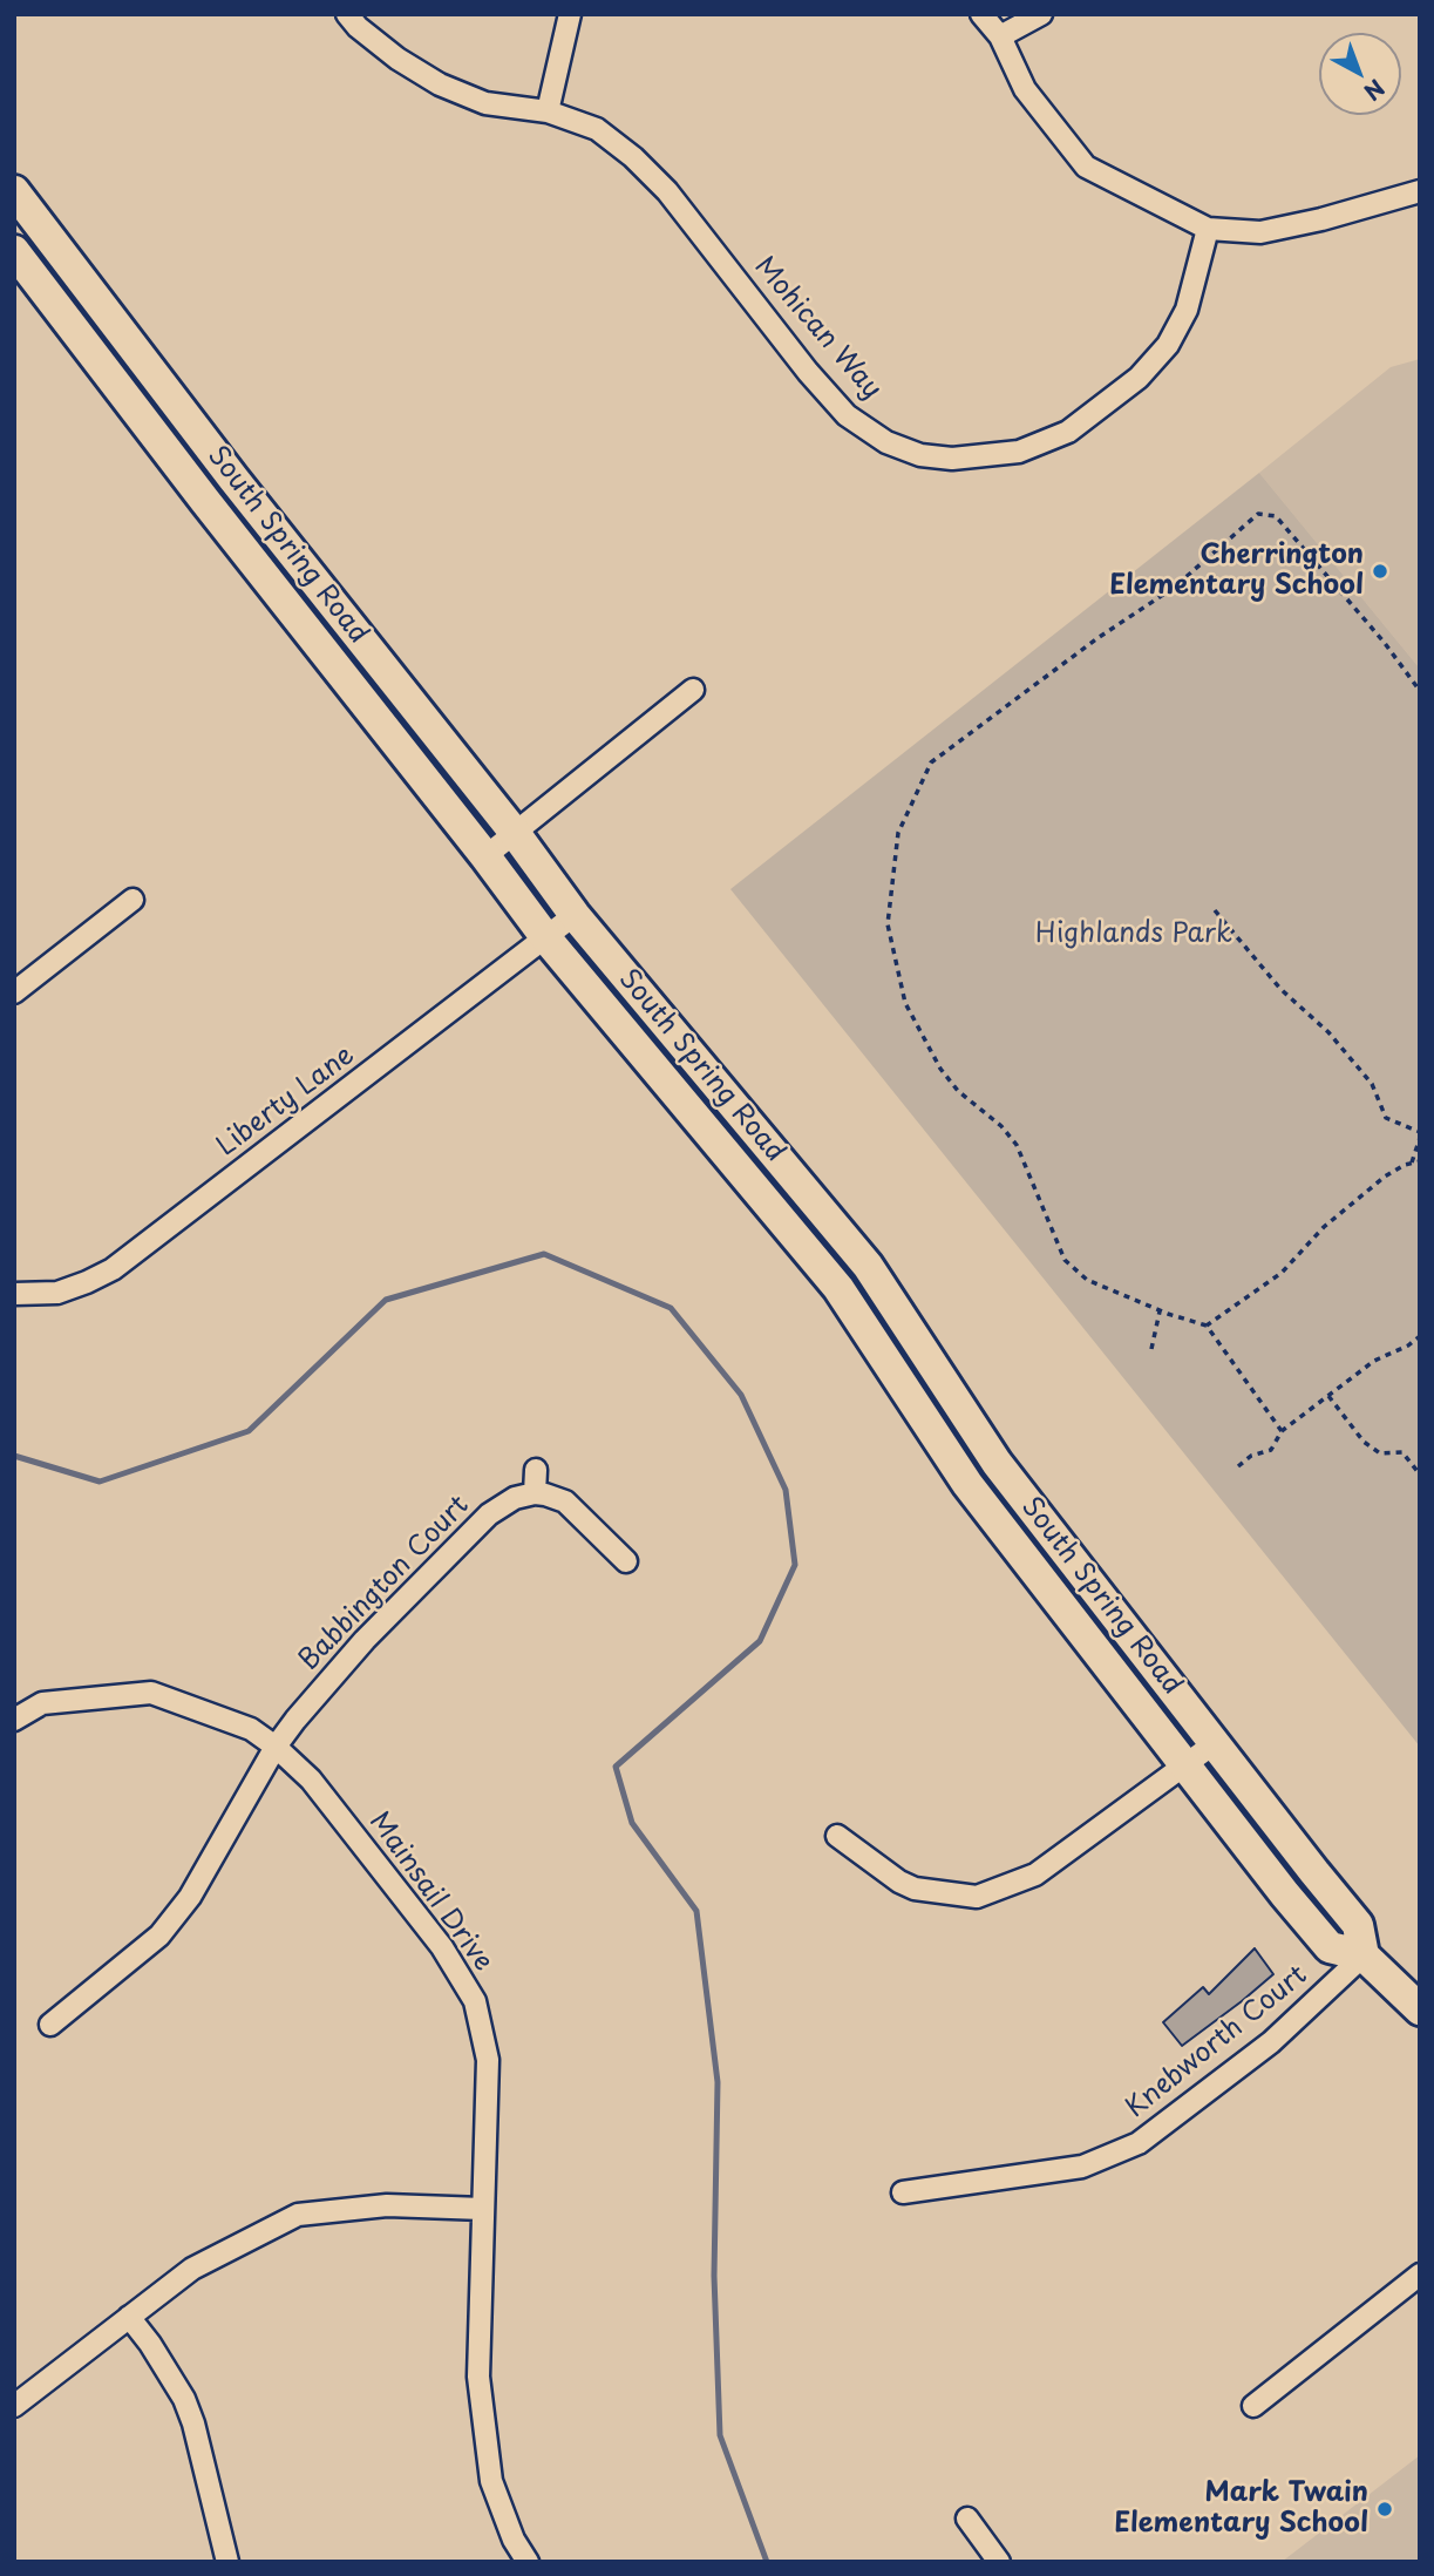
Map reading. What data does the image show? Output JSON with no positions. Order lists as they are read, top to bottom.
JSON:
{
  "streets": {
    "main road": ["South Spring Road"],
    "street": [
      "Mohican Way",
      "Liberty Lane",
      "Babbington Court",
      "Mainsail Drive",
      "Knebworth Court"
    ]
  },
  "crossings": [
    ["South Spring Road", "Liberty Lane"],
    ["South Spring Road", "Knebworth Court"],
    ["Babbington Court", "Mainsail Drive"]
  ],
  "parks": ["Highlands Park"],
  "places": ["Cherrington Elementary School", "Mark Twain Elementary School"],
  "north": "bottom right"
}
